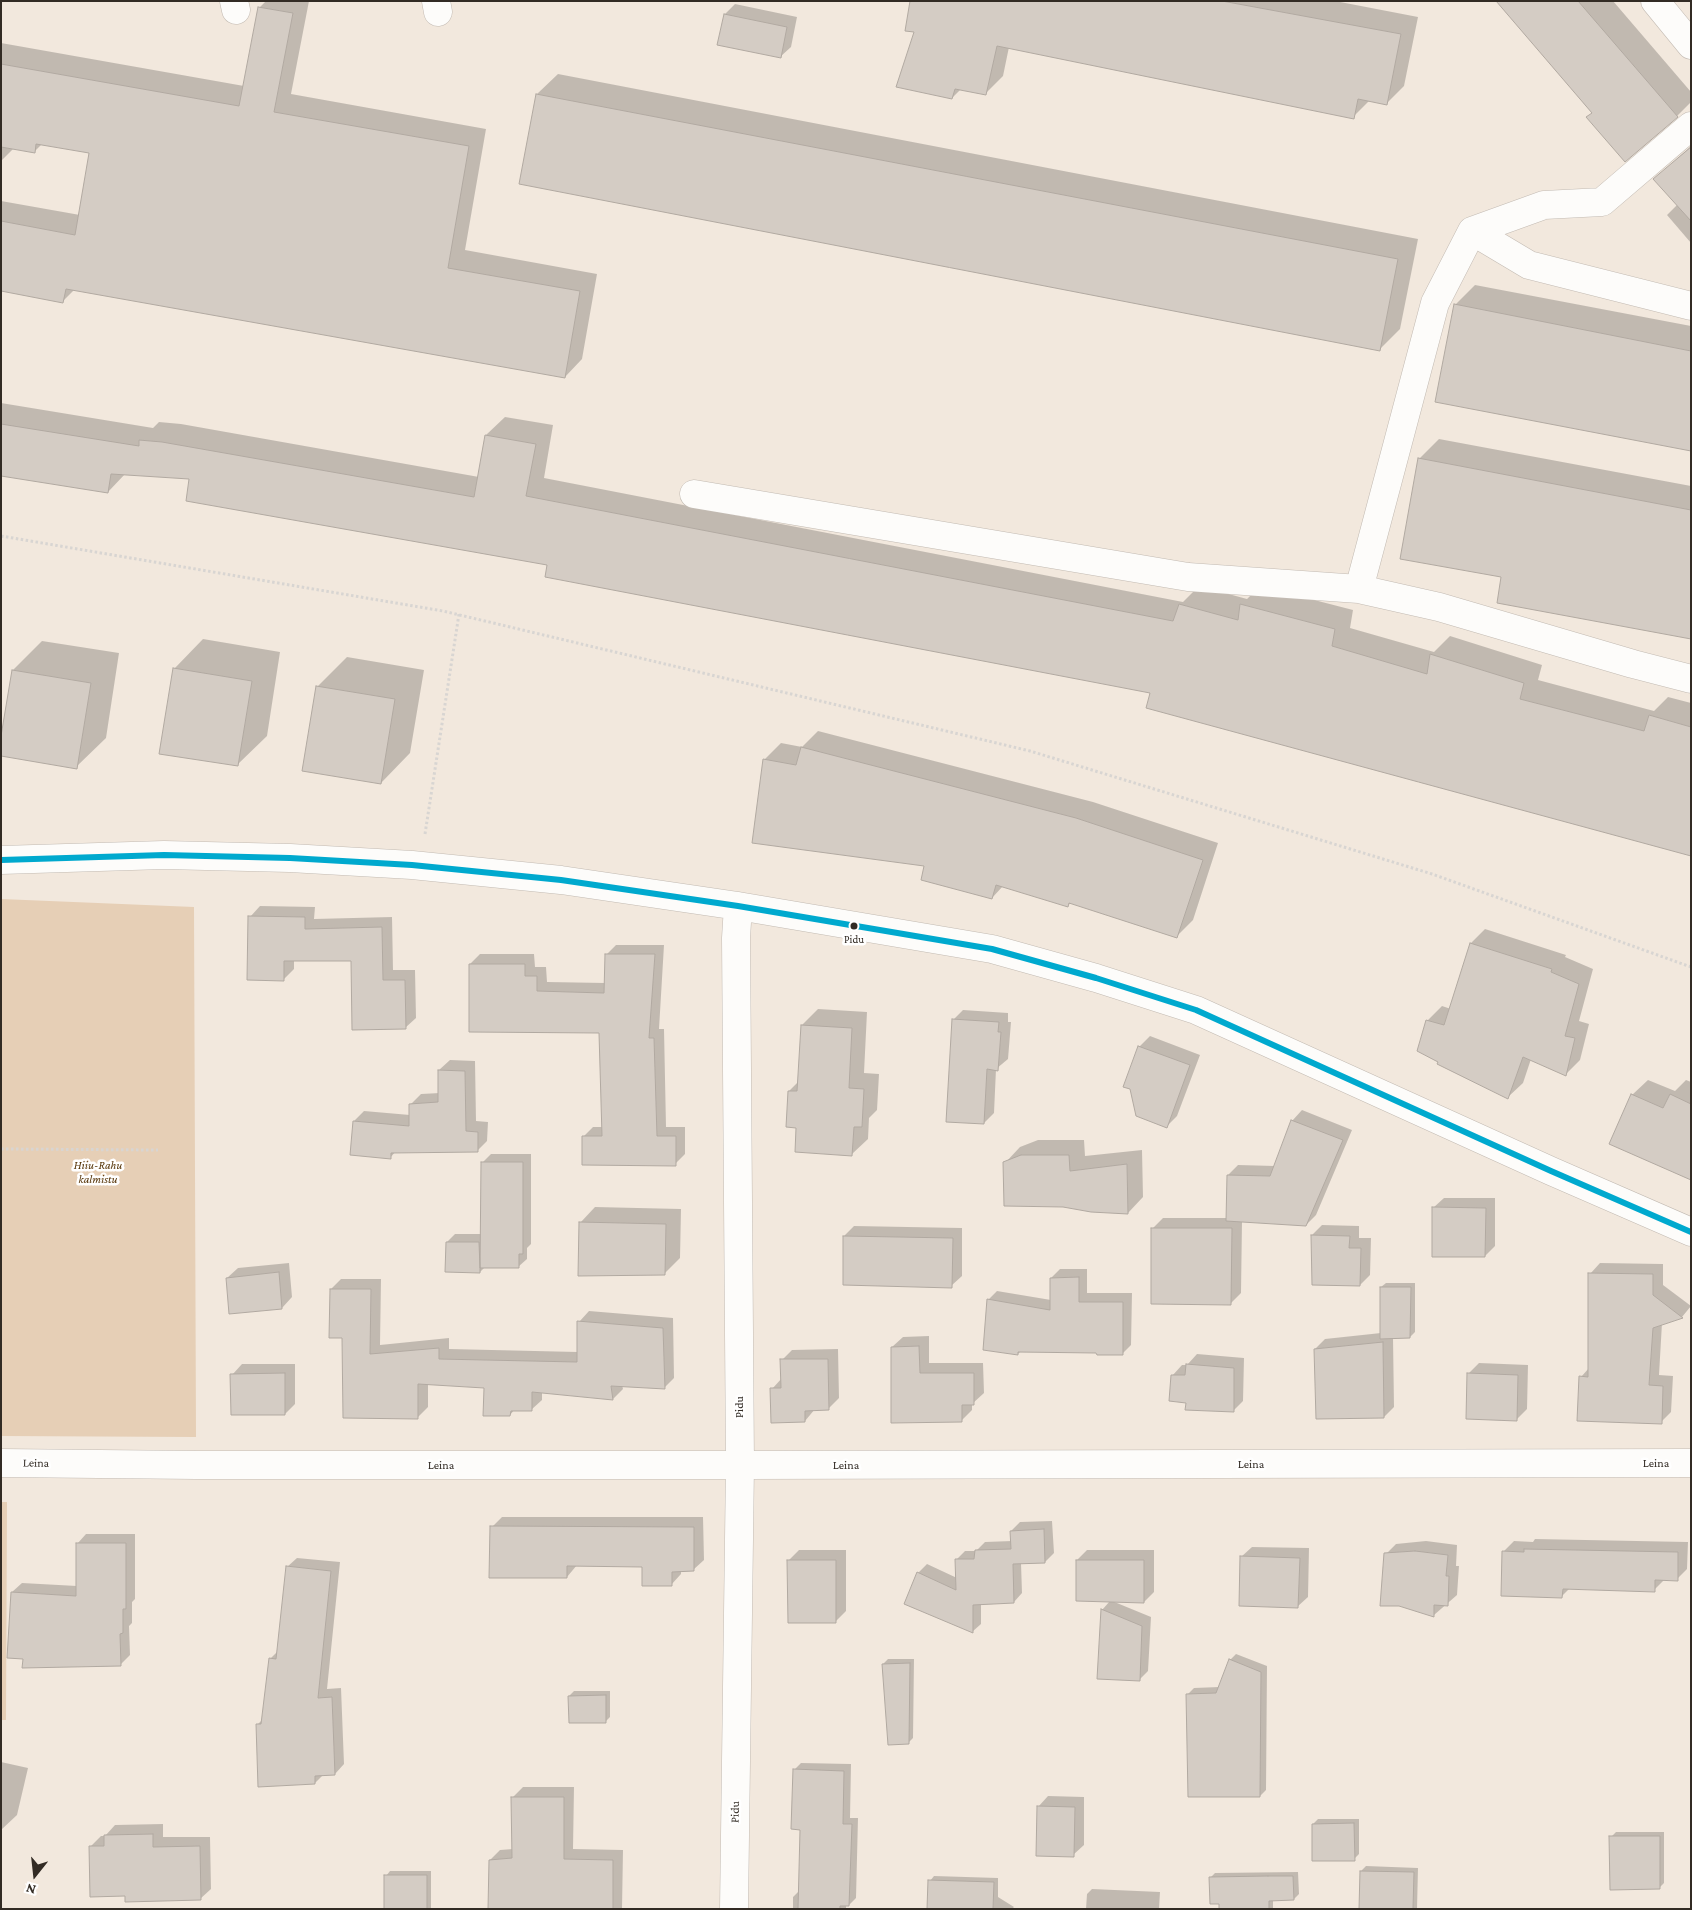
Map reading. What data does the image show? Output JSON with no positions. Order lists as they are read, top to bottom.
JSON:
{
  "streets": {
    "street": ["Pidu", "Leina"]
  },
  "crossings": [
    ["Pidu", "Leina"]
  ],
  "parks": ["Hiiu-Rahu kalmistu"],
  "places": ["Pidu"],
  "north": "bottom"
}
